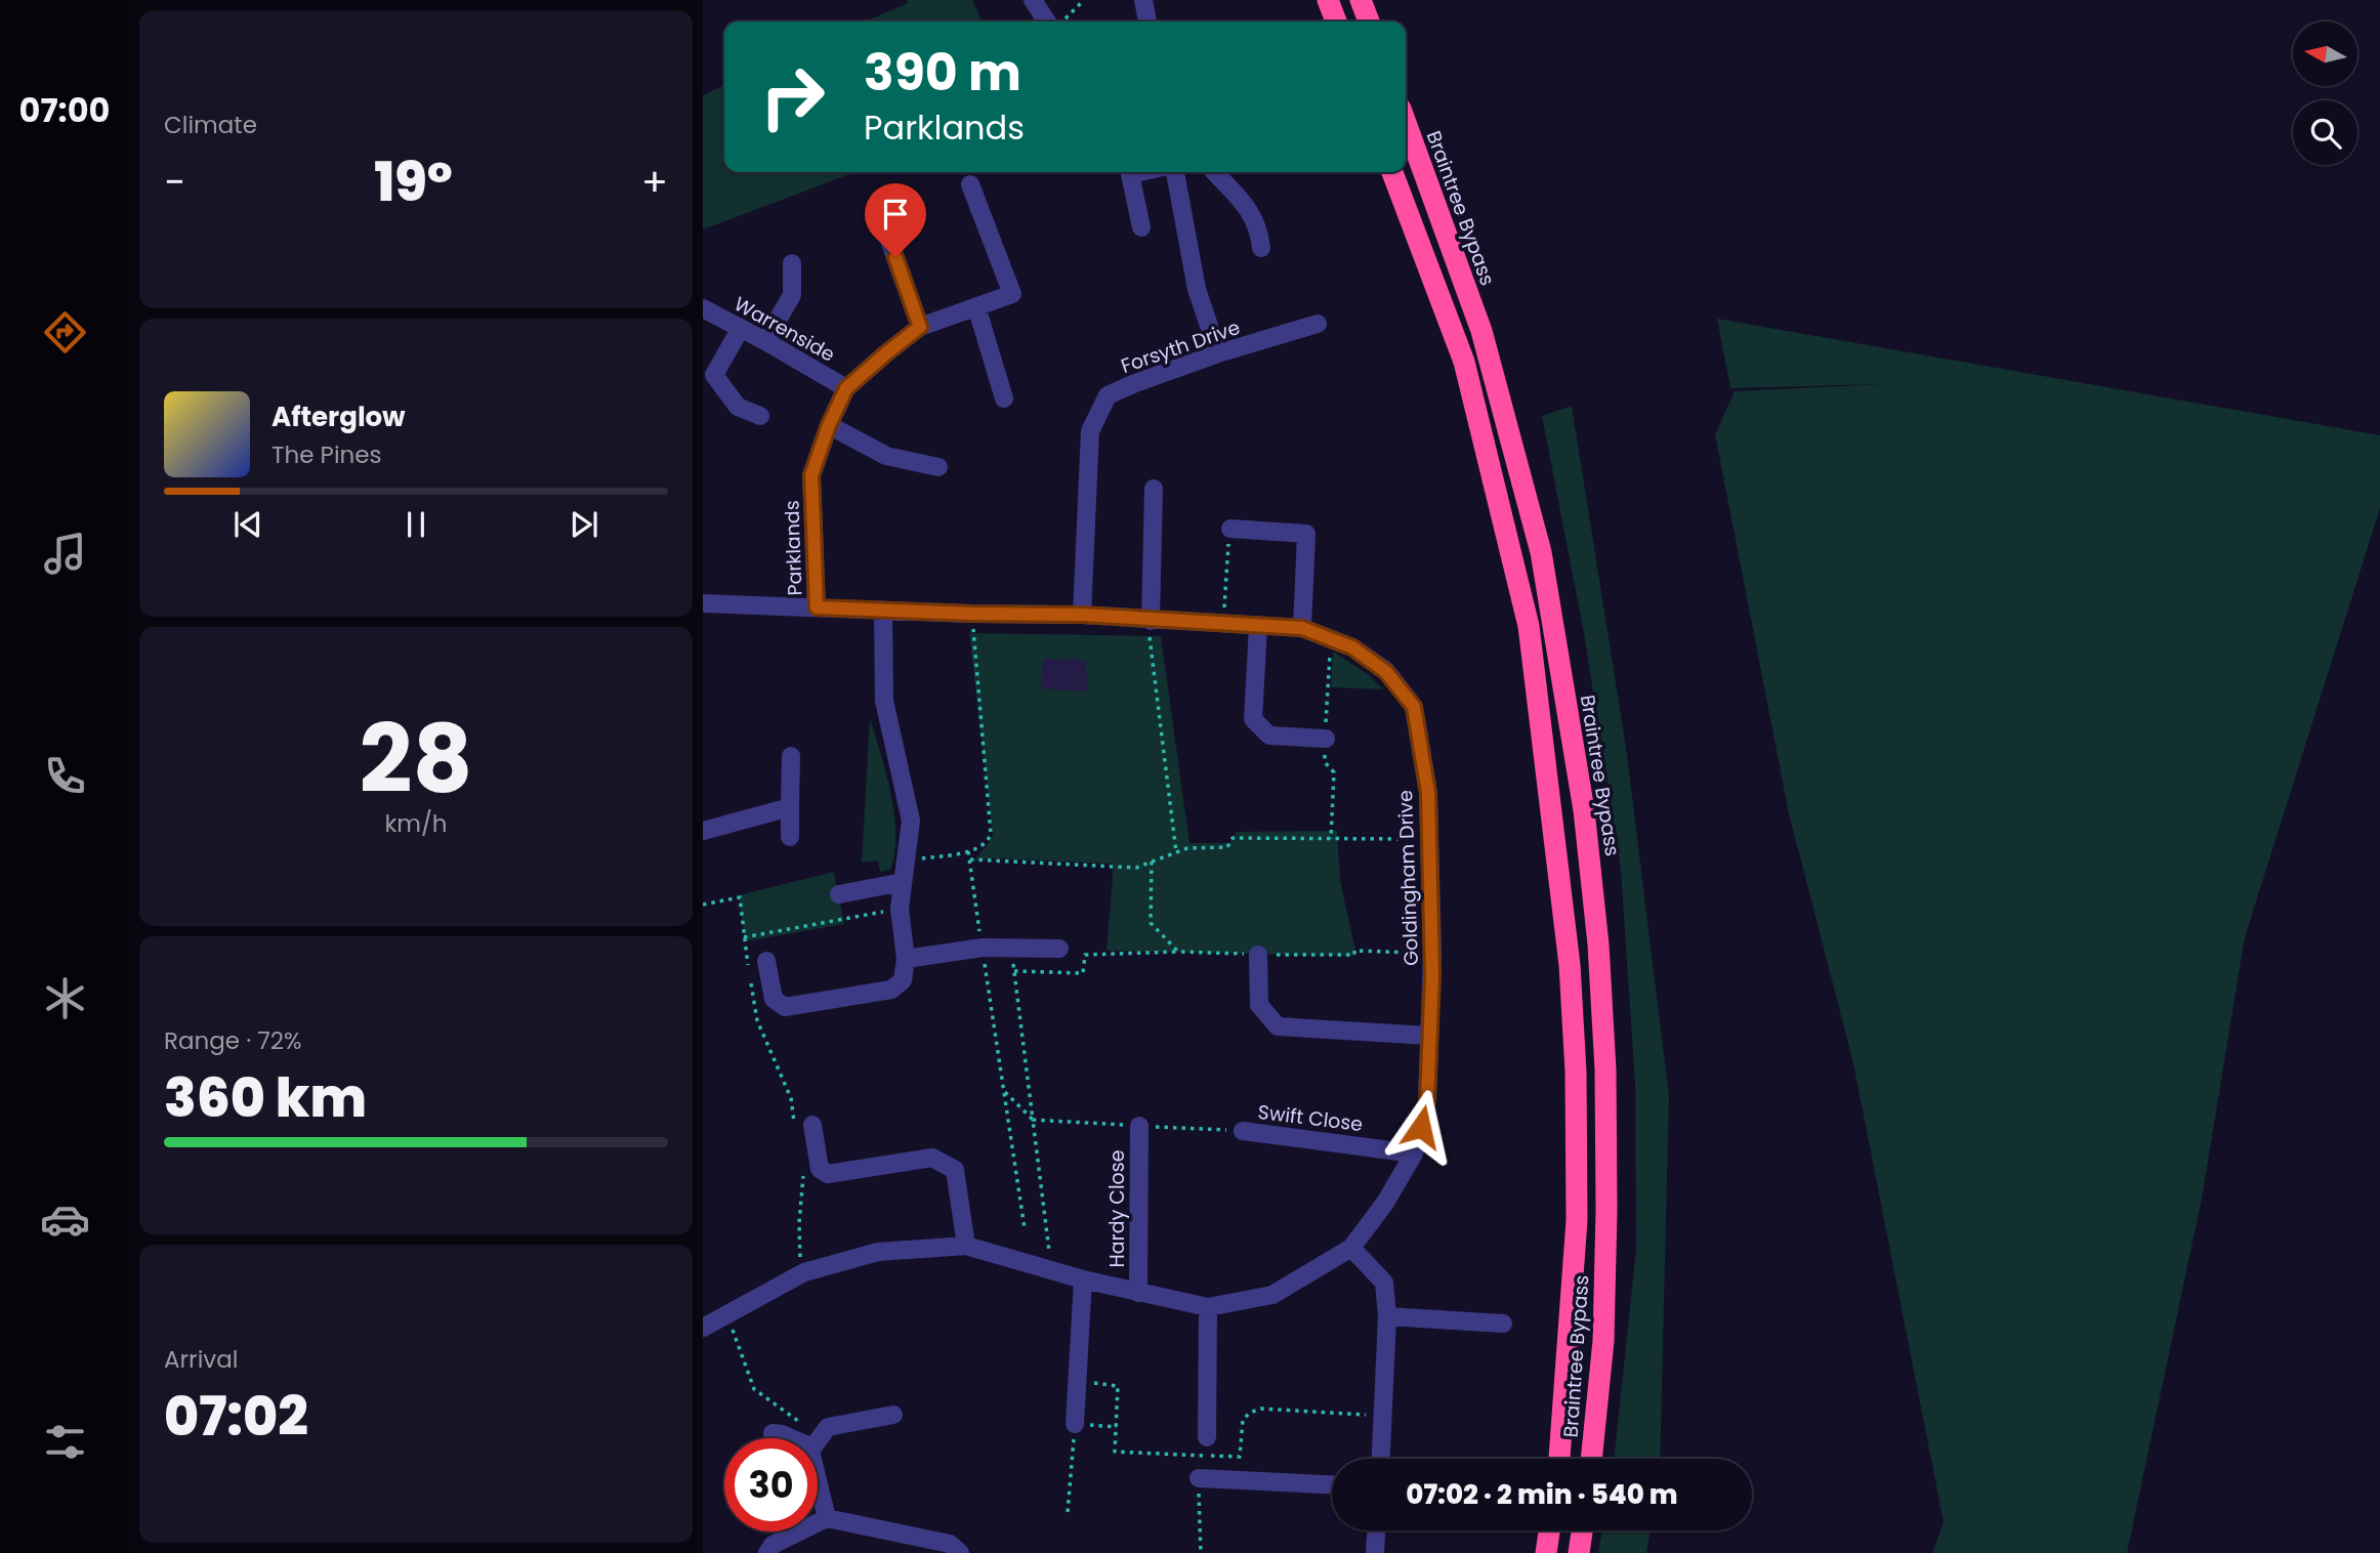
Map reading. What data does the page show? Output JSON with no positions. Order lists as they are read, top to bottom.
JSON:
{
  "streets": {
    "highway": ["Braintree Bypass"],
    "street": [
      "Warrenside",
      "Forsyth Drive",
      "Parklands",
      "Goldingham Drive",
      "Swift Close",
      "Hardy Close"
    ]
  },
  "crossings": [
    ["Warrenside", "Parklands"],
    ["Forsyth Drive", "Goldingham Drive"],
    ["Parklands", "Goldingham Drive"],
    ["Goldingham Drive", "Swift Close"],
    ["Goldingham Drive", "Hardy Close"]
  ],
  "north": "left",
  "page": {
    "tabs": "07:00",
    "tile": [
      "Climate",
      ["28", "km/h"],
      ["Range · 72%", "360 km"],
      ["Arrival", "07:02"]
    ],
    "turn": ["390 m", "Parklands"],
    "heat": ["−", "19°", "+"],
    "song": ["Afterglow", "The Pines"],
    "limit": "30",
    "trip": "07:02 · 2 min · 540 m"
  }
}
